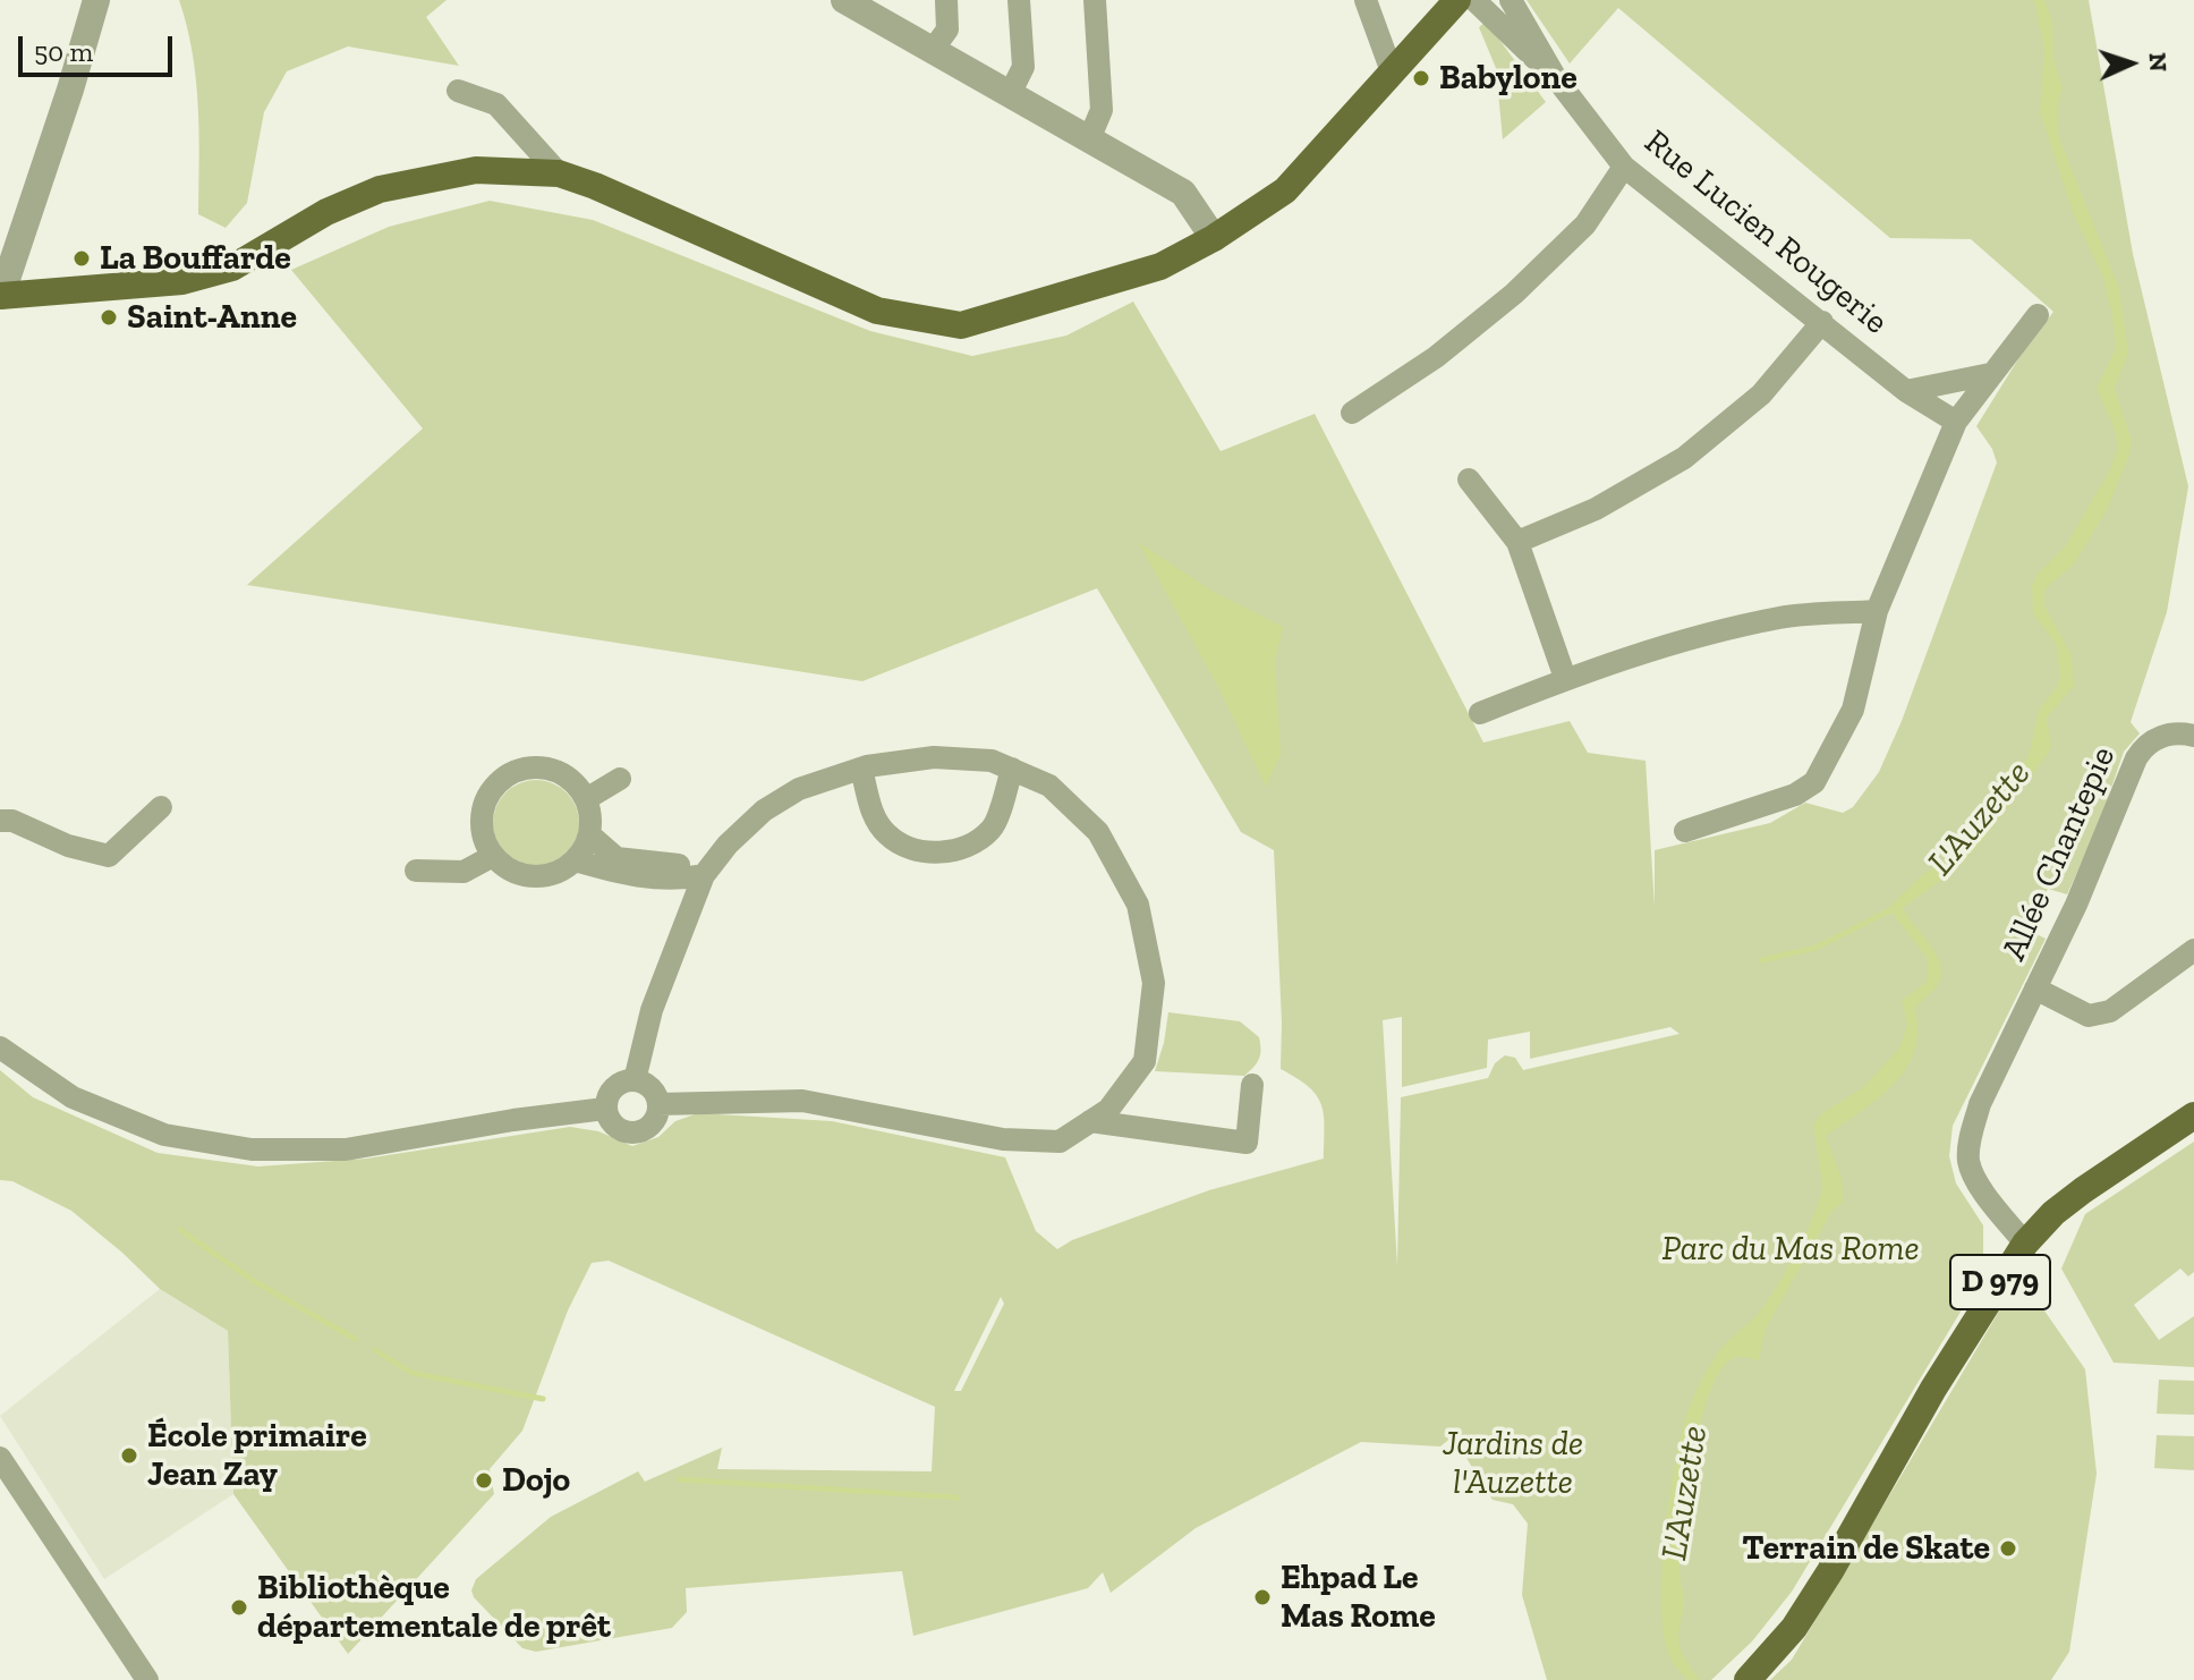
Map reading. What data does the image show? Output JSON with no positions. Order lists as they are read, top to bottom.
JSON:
{
  "streets": {
    "main road": ["D 979"],
    "street": ["Rue Lucien Rougerie", "Allée Chantepie"]
  },
  "crossings": [
    ["Allée Chantepie", "D 979"]
  ],
  "water": ["L'Auzette"],
  "parks": ["Parc du Mas Rome", "Jardins de l'Auzette"],
  "places": [
    "Babylone",
    "La Bouffarde",
    "Saint-Anne",
    "École primaire Jean Zay",
    "Dojo",
    "Terrain de Skate",
    "Ehpad Le Mas Rome",
    "Bibliothèque départementale de prêt"
  ],
  "scale_bar": "50 m",
  "north": "right"
}
